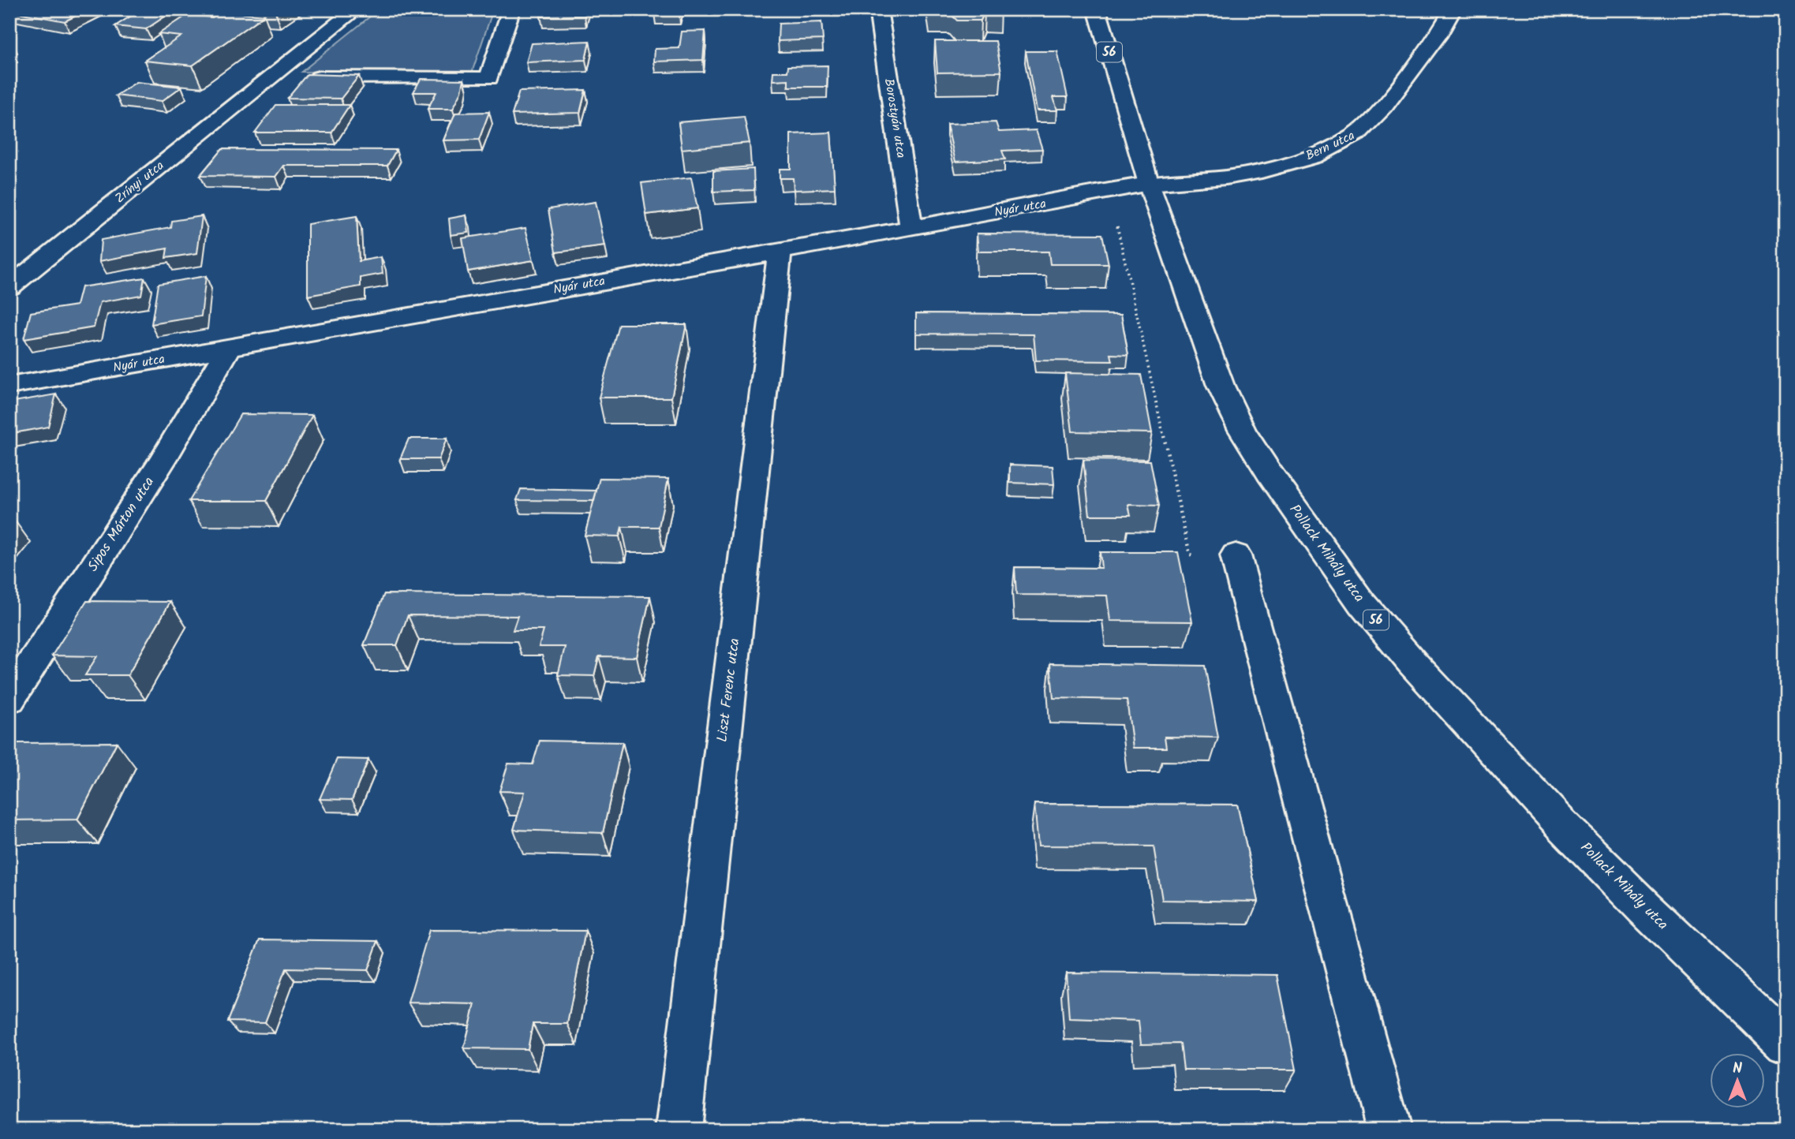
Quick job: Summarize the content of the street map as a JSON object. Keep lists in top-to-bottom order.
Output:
{
  "streets": {
    "street": [
      "56",
      "Borostyán utca",
      "Bern utca",
      "Zrínyi utca",
      "Nyár utca",
      "Sipos Márton utca",
      "Pollack Mihály utca",
      "Liszt Ferenc utca"
    ]
  },
  "crossings": [
    ["Borostyán utca", "Nyár utca"],
    ["Bern utca", "Nyár utca"],
    ["Bern utca", "Pollack Mihály utca"],
    ["Nyár utca", "Sipos Márton utca"],
    ["Nyár utca", "Pollack Mihály utca"],
    ["Nyár utca", "Liszt Ferenc utca"]
  ],
  "north": "top"
}
